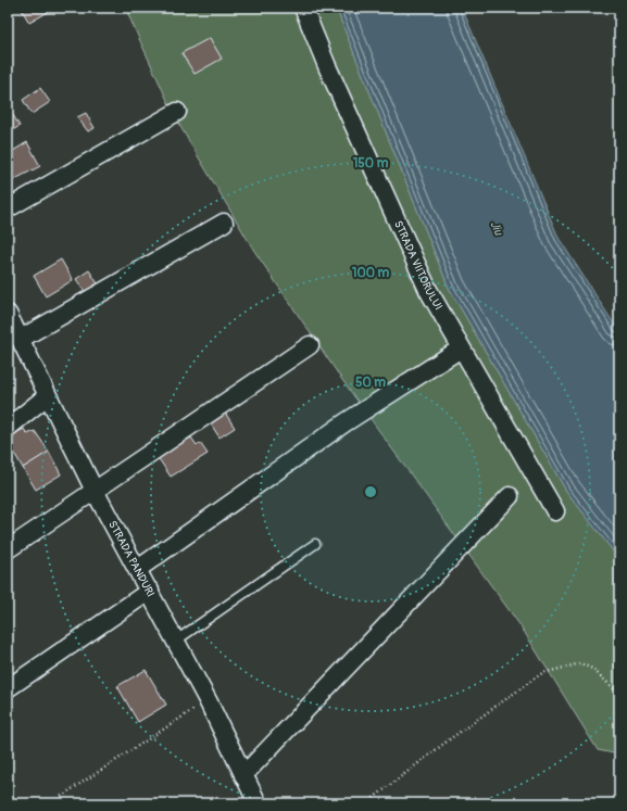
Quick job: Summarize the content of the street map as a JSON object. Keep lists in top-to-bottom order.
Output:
{
  "streets": {
    "street": ["STRADA VIITORULUI", "STRADA PANDURI"]
  },
  "water": ["Jiu"],
  "rings": ["150 m", "100 m", "50 m"]
}
